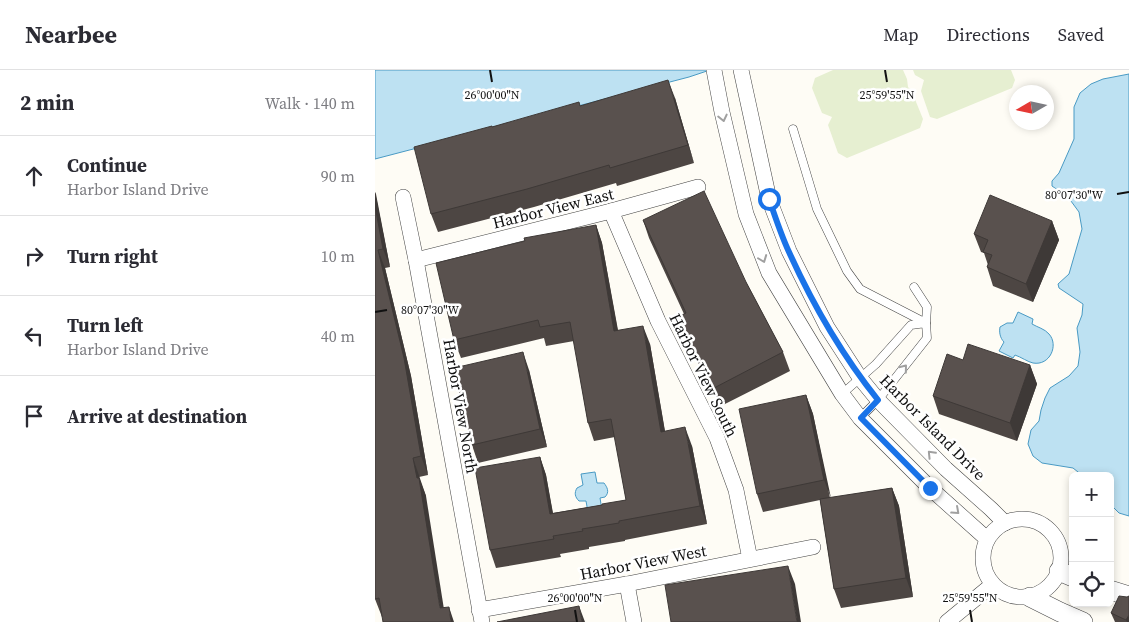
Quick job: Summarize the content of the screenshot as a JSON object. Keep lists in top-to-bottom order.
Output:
{
  "streets": {
    "street": [
      "Harbor View East",
      "Harbor View South",
      "Harbor View North",
      "Harbor Island Drive",
      "Harbor View West"
    ]
  },
  "crossings": [
    ["Harbor View East", "Harbor View South"],
    ["Harbor View East", "Harbor View North"],
    ["Harbor View South", "Harbor View West"],
    ["Harbor View North", "Harbor View West"]
  ],
  "north": "left",
  "page": {
    "header": "Nearbee",
    "nav": ["Map", "Directions", "Saved"],
    "heading": ["2 min", "Walk · 140 m"],
    "list": [
      ["Continue", "Harbor Island Drive", "90 m"],
      ["Turn right", "10 m"],
      ["Turn left", "Harbor Island Drive", "40 m"],
      "Arrive at destination"
    ],
    "map_buttons": ["+", "−"]
  },
  "coordinates": ["26°00'00\"N", "25°59'55\"N", "80°07'30\"W"]
}
